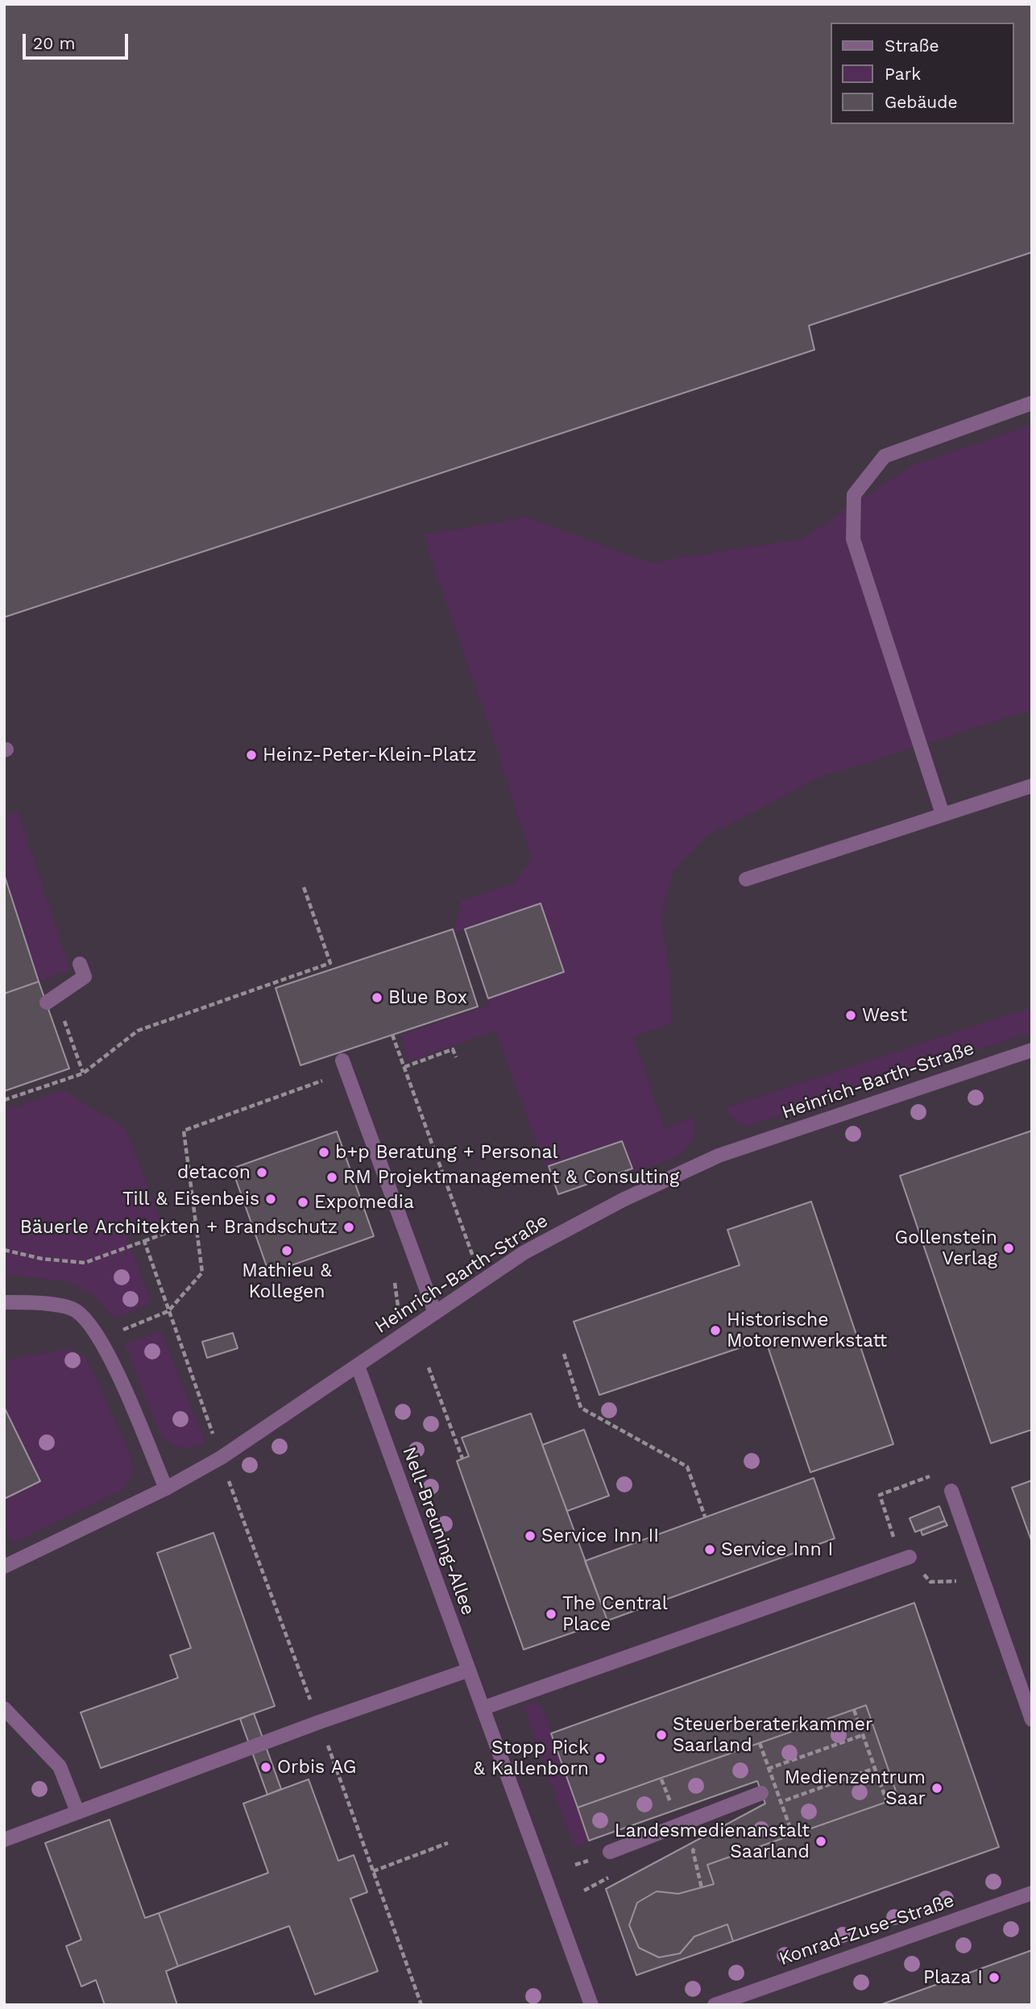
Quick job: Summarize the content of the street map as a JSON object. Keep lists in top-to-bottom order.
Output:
{
  "streets": {
    "street": ["Heinrich-Barth-Straße", "Nell-Breuning-Allee", "Konrad-Zuse-Straße"]
  },
  "crossings": [
    ["Heinrich-Barth-Straße", "Nell-Breuning-Allee"]
  ],
  "places": [
    "Heinz-Peter-Klein-Platz",
    "Blue Box",
    "West",
    "b+p Beratung + Personal",
    "detacon",
    "RM Projektmanagement & Consulting",
    "Till & Eisenbeis",
    "Expomedia",
    "Bäuerle Architekten + Brandschutz",
    "Gollenstein Verlag",
    "Mathieu & Kollegen",
    "Historische Motorenwerkstatt",
    "Service Inn II",
    "Service Inn I",
    "The Central Place",
    "Steuerberaterkammer Saarland",
    "Stopp Pick & Kallenborn",
    "Orbis AG",
    "Medienzentrum Saar",
    "Landesmedienanstalt Saarland",
    "Plaza I"
  ],
  "legend": ["Straße", "Park", "Gebäude"],
  "scale_bar": "20 m"
}
